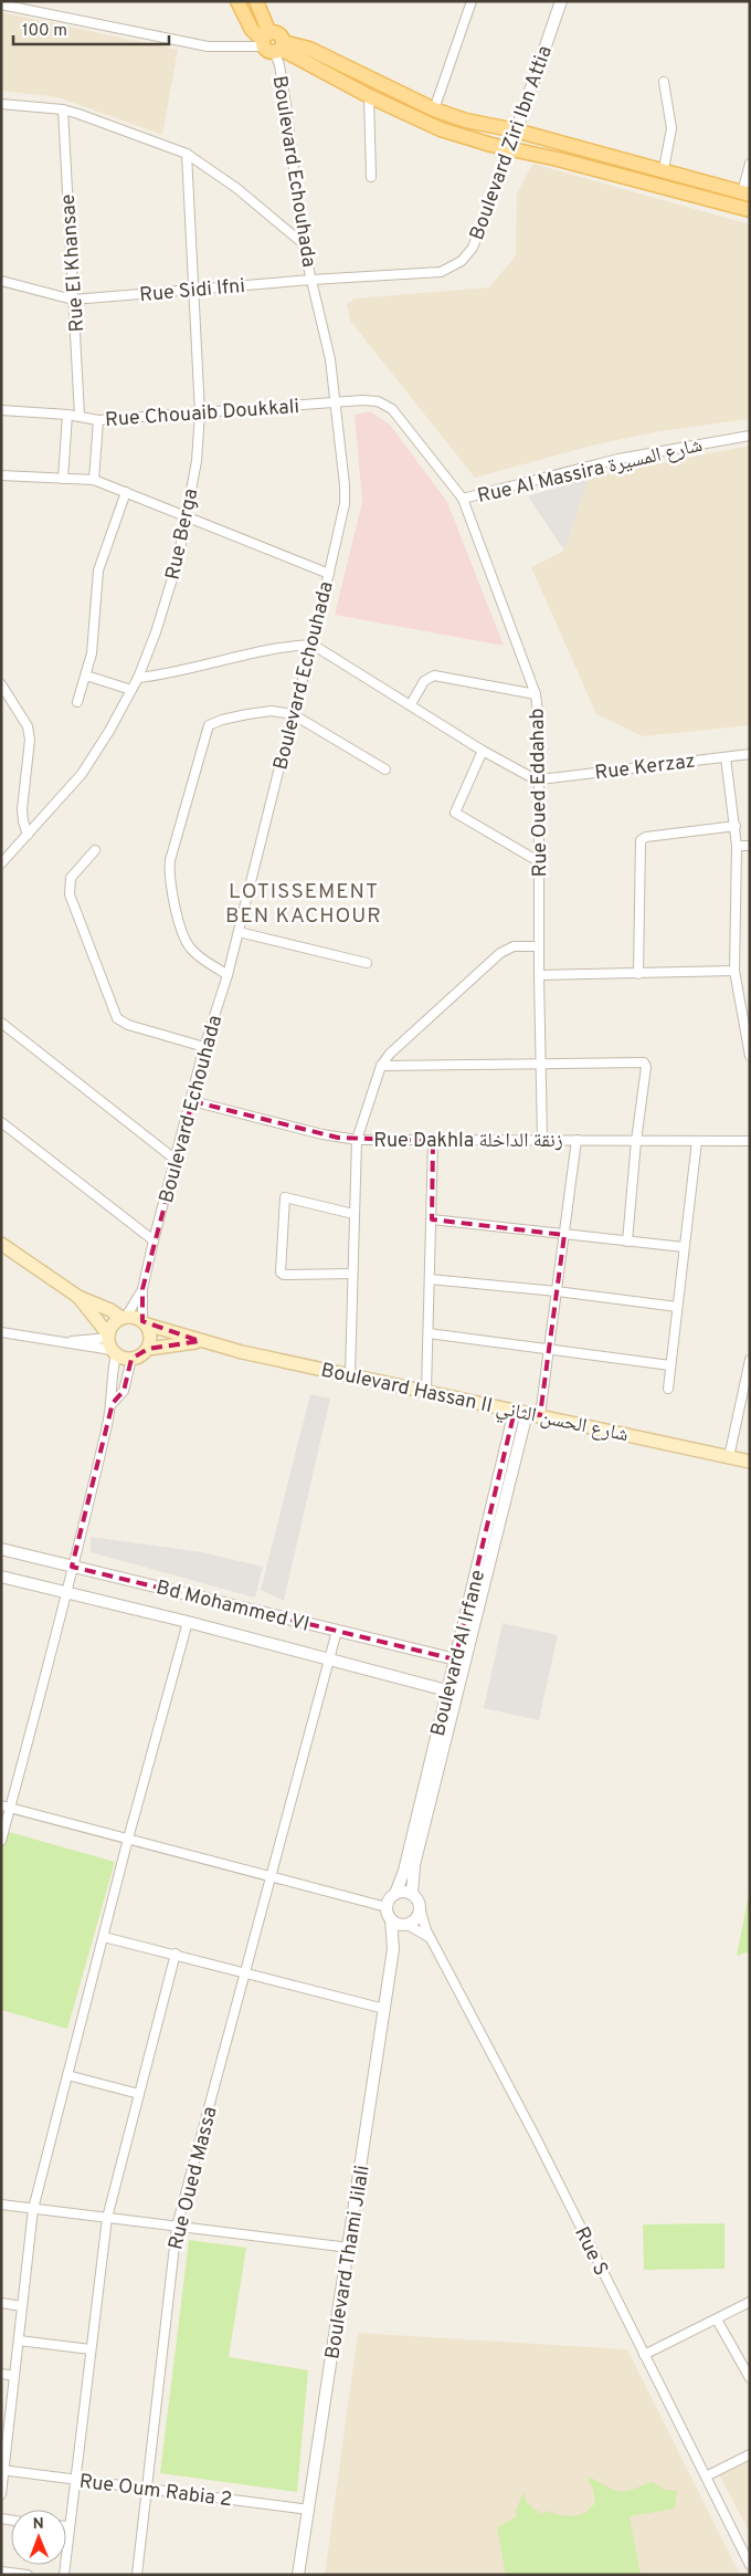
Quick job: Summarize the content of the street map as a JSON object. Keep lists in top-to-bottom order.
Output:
{
  "streets": {
    "main road": ["Boulevard Hassan II شارع الحسن الثاني"],
    "street": [
      "Boulevard Ziri Ibn Attia",
      "Boulevard Echouhada",
      "Rue El Khansae",
      "Rue Sidi Ifni",
      "Rue Chouaib Doukkali",
      "Rue Al Massira شارع المسيرة",
      "Rue Berga",
      "Rue Kerzaz",
      "Rue Oued Eddahab",
      "Rue Dakhla زنقة الداخلة",
      "Bd Mohammed VI",
      "Boulevard Al Irfane",
      "Rue Oued Massa",
      "Rue S",
      "Boulevard Thami Jilali",
      "Rue Oum Rabia 2"
    ]
  },
  "crossings": [
    ["Boulevard Ziri Ibn Attia", "Boulevard Echouhada"],
    ["Boulevard Ziri Ibn Attia", "Rue Sidi Ifni"],
    ["Boulevard Echouhada", "Rue Sidi Ifni"],
    ["Boulevard Echouhada", "Rue Chouaib Doukkali"],
    ["Boulevard Echouhada", "Rue Oued Eddahab"],
    ["Boulevard Echouhada", "Rue Dakhla زنقة الداخلة"],
    ["Boulevard Echouhada", "Boulevard Hassan II شارع الحسن الثاني"],
    ["Rue El Khansae", "Rue Sidi Ifni"],
    ["Rue El Khansae", "Rue Chouaib Doukkali"],
    ["Rue Sidi Ifni", "Rue Berga"],
    ["Rue Chouaib Doukkali", "Rue Berga"],
    ["Rue Chouaib Doukkali", "Rue Oued Eddahab"],
    ["Rue Al Massira شارع المسيرة", "Rue Oued Eddahab"],
    ["Rue Kerzaz", "Rue Oued Eddahab"],
    ["Rue Oued Eddahab", "Rue Dakhla زنقة الداخلة"],
    ["Boulevard Hassan II شارع الحسن الثاني", "Boulevard Al Irfane"],
    ["Bd Mohammed VI", "Boulevard Al Irfane"],
    ["Bd Mohammed VI", "Rue Oued Massa"],
    ["Boulevard Al Irfane", "Rue S"],
    ["Rue Oued Massa", "Rue Oum Rabia 2"],
    ["Boulevard Thami Jilali", "Rue Oum Rabia 2"]
  ],
  "districts": ["LOTISSEMENT BEN KACHOUR"],
  "scale_bar": "100 m",
  "north": "top"
}
